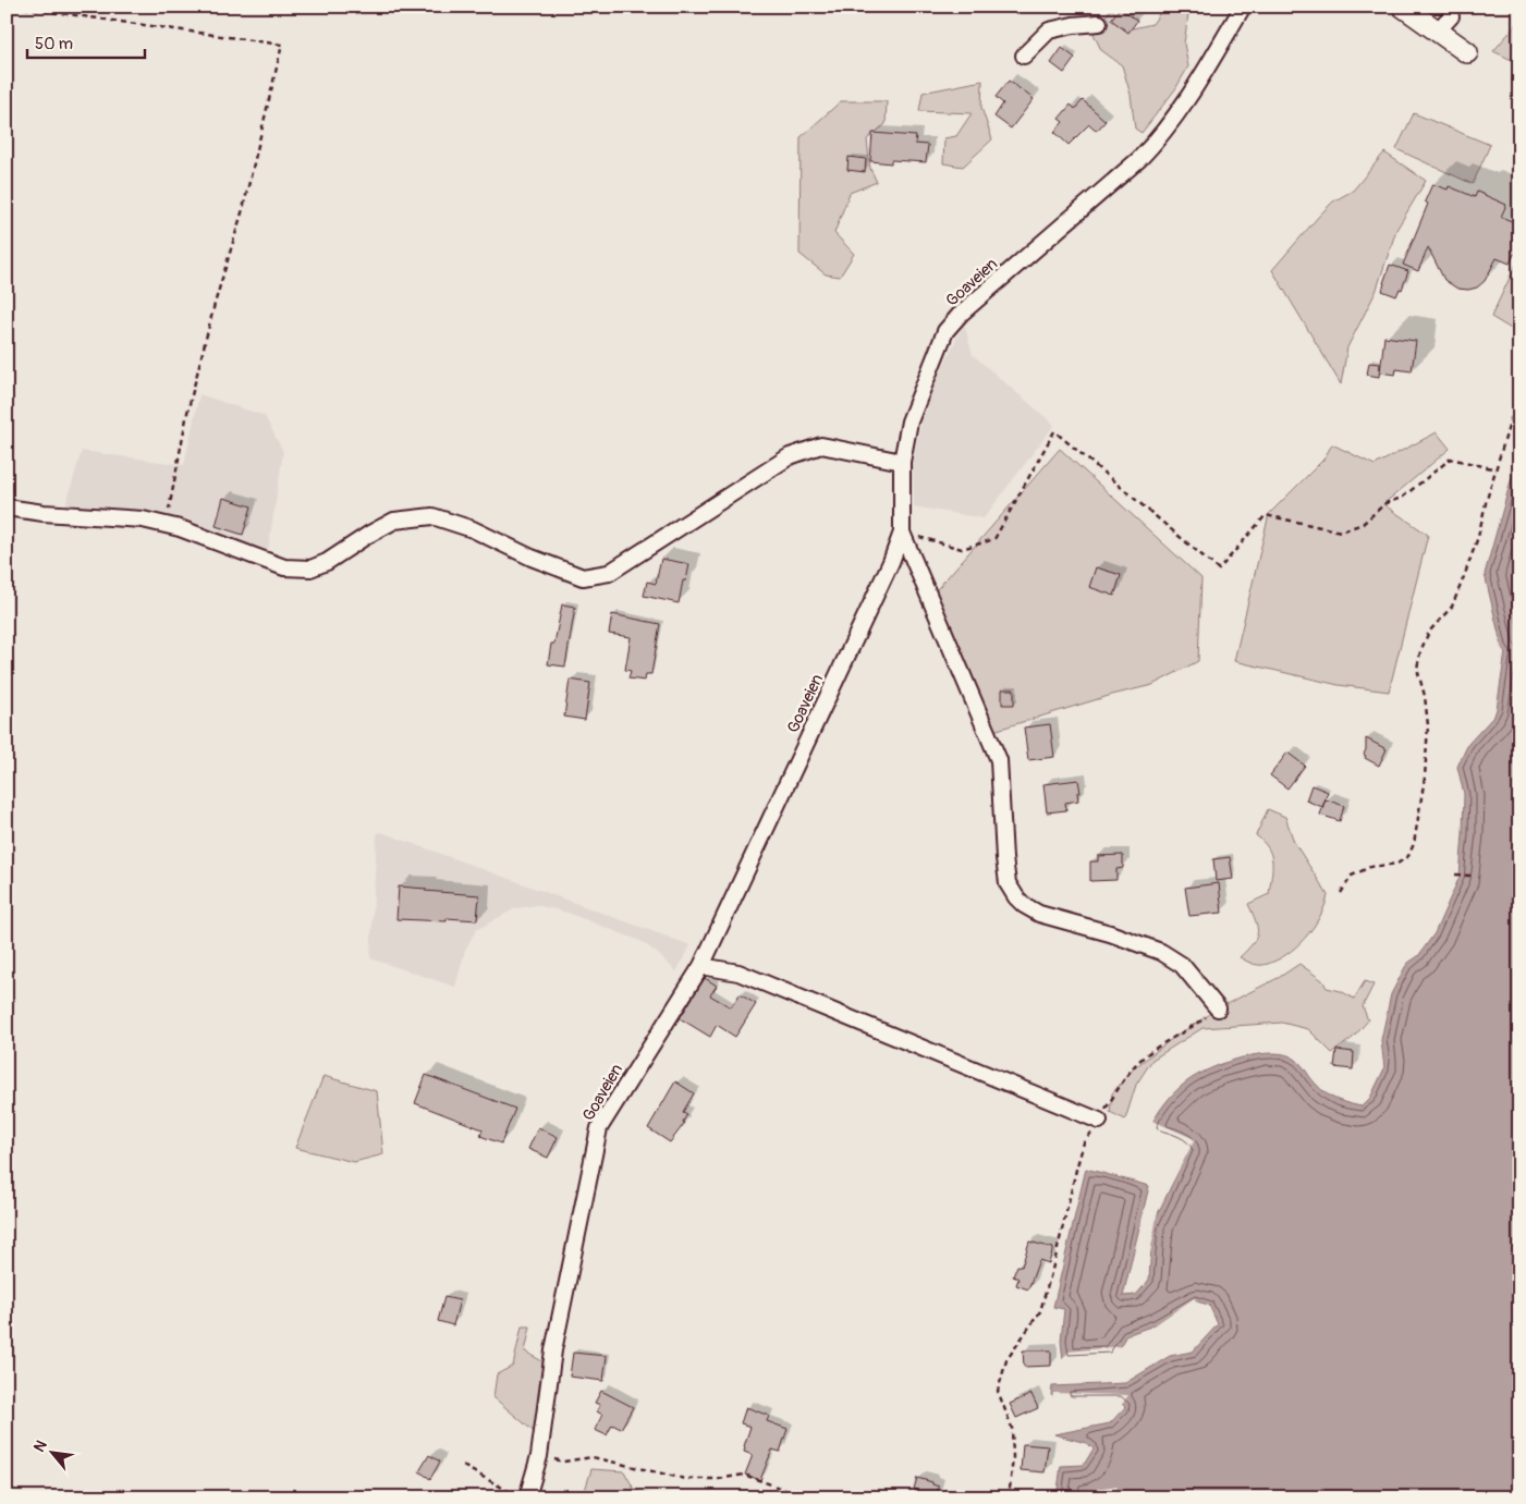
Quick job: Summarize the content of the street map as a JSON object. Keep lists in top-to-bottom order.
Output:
{
  "streets": {
    "street": ["Goaveien"]
  },
  "scale_bar": "50 m",
  "north": "top left"
}
